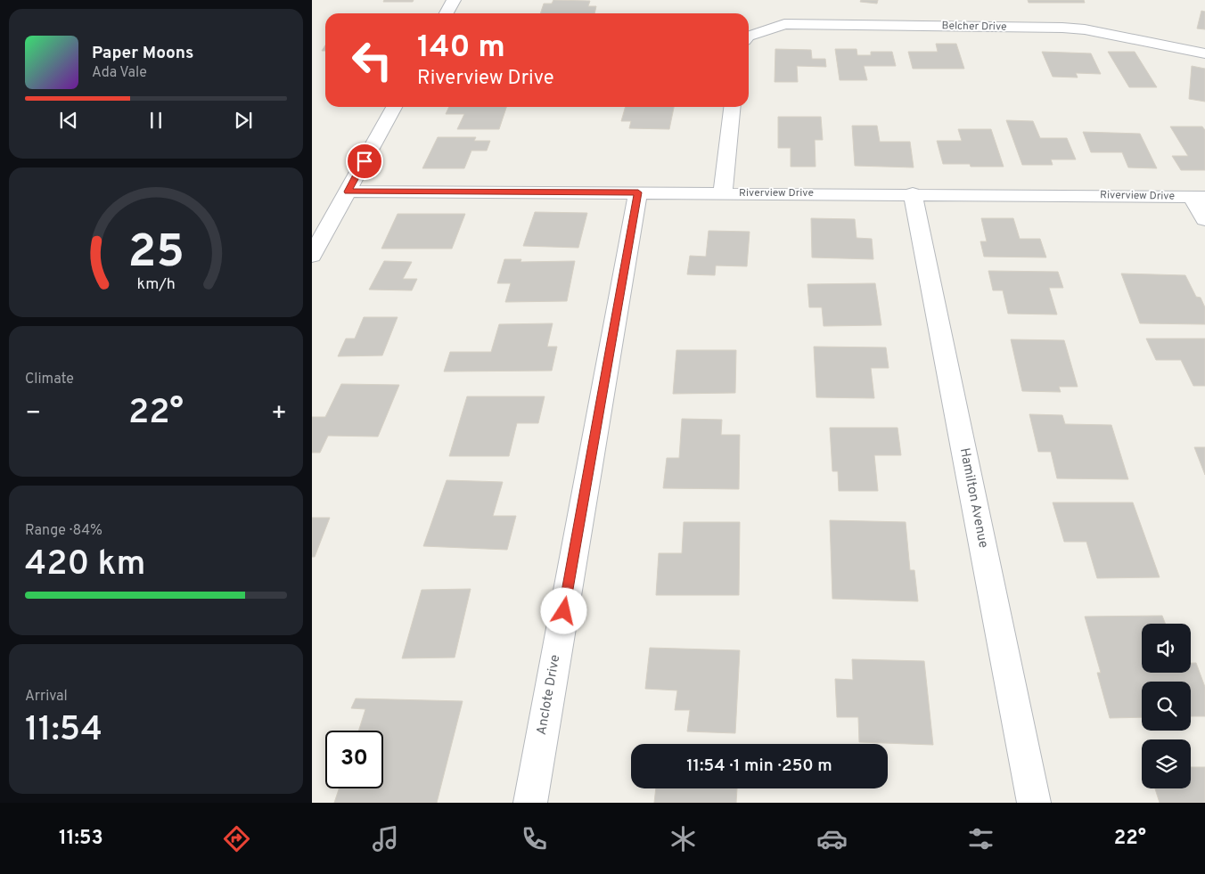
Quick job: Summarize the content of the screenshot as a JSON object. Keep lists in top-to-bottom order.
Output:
{
  "streets": {
    "street": [
      "Belcher Drive",
      "Riverview Drive",
      "Hamilton Avenue",
      "Anclote Drive"
    ]
  },
  "crossings": [
    ["Riverview Drive", "Hamilton Avenue"],
    ["Riverview Drive", "Anclote Drive"]
  ],
  "page": {
    "turn": ["140 m", "Riverview Drive"],
    "song": ["Paper Moons", "Ada Vale"],
    "tile": [
      "Climate",
      ["Range · 84%", "420 km"],
      ["Arrival", "11:54"]
    ],
    "heat": ["−", "22°", "+"],
    "limit": "30",
    "trip": "11:54 · 1 min · 250 m",
    "tabs": ["11:53", "22°"],
    "gauge": ["25", "km/h"]
  }
}
